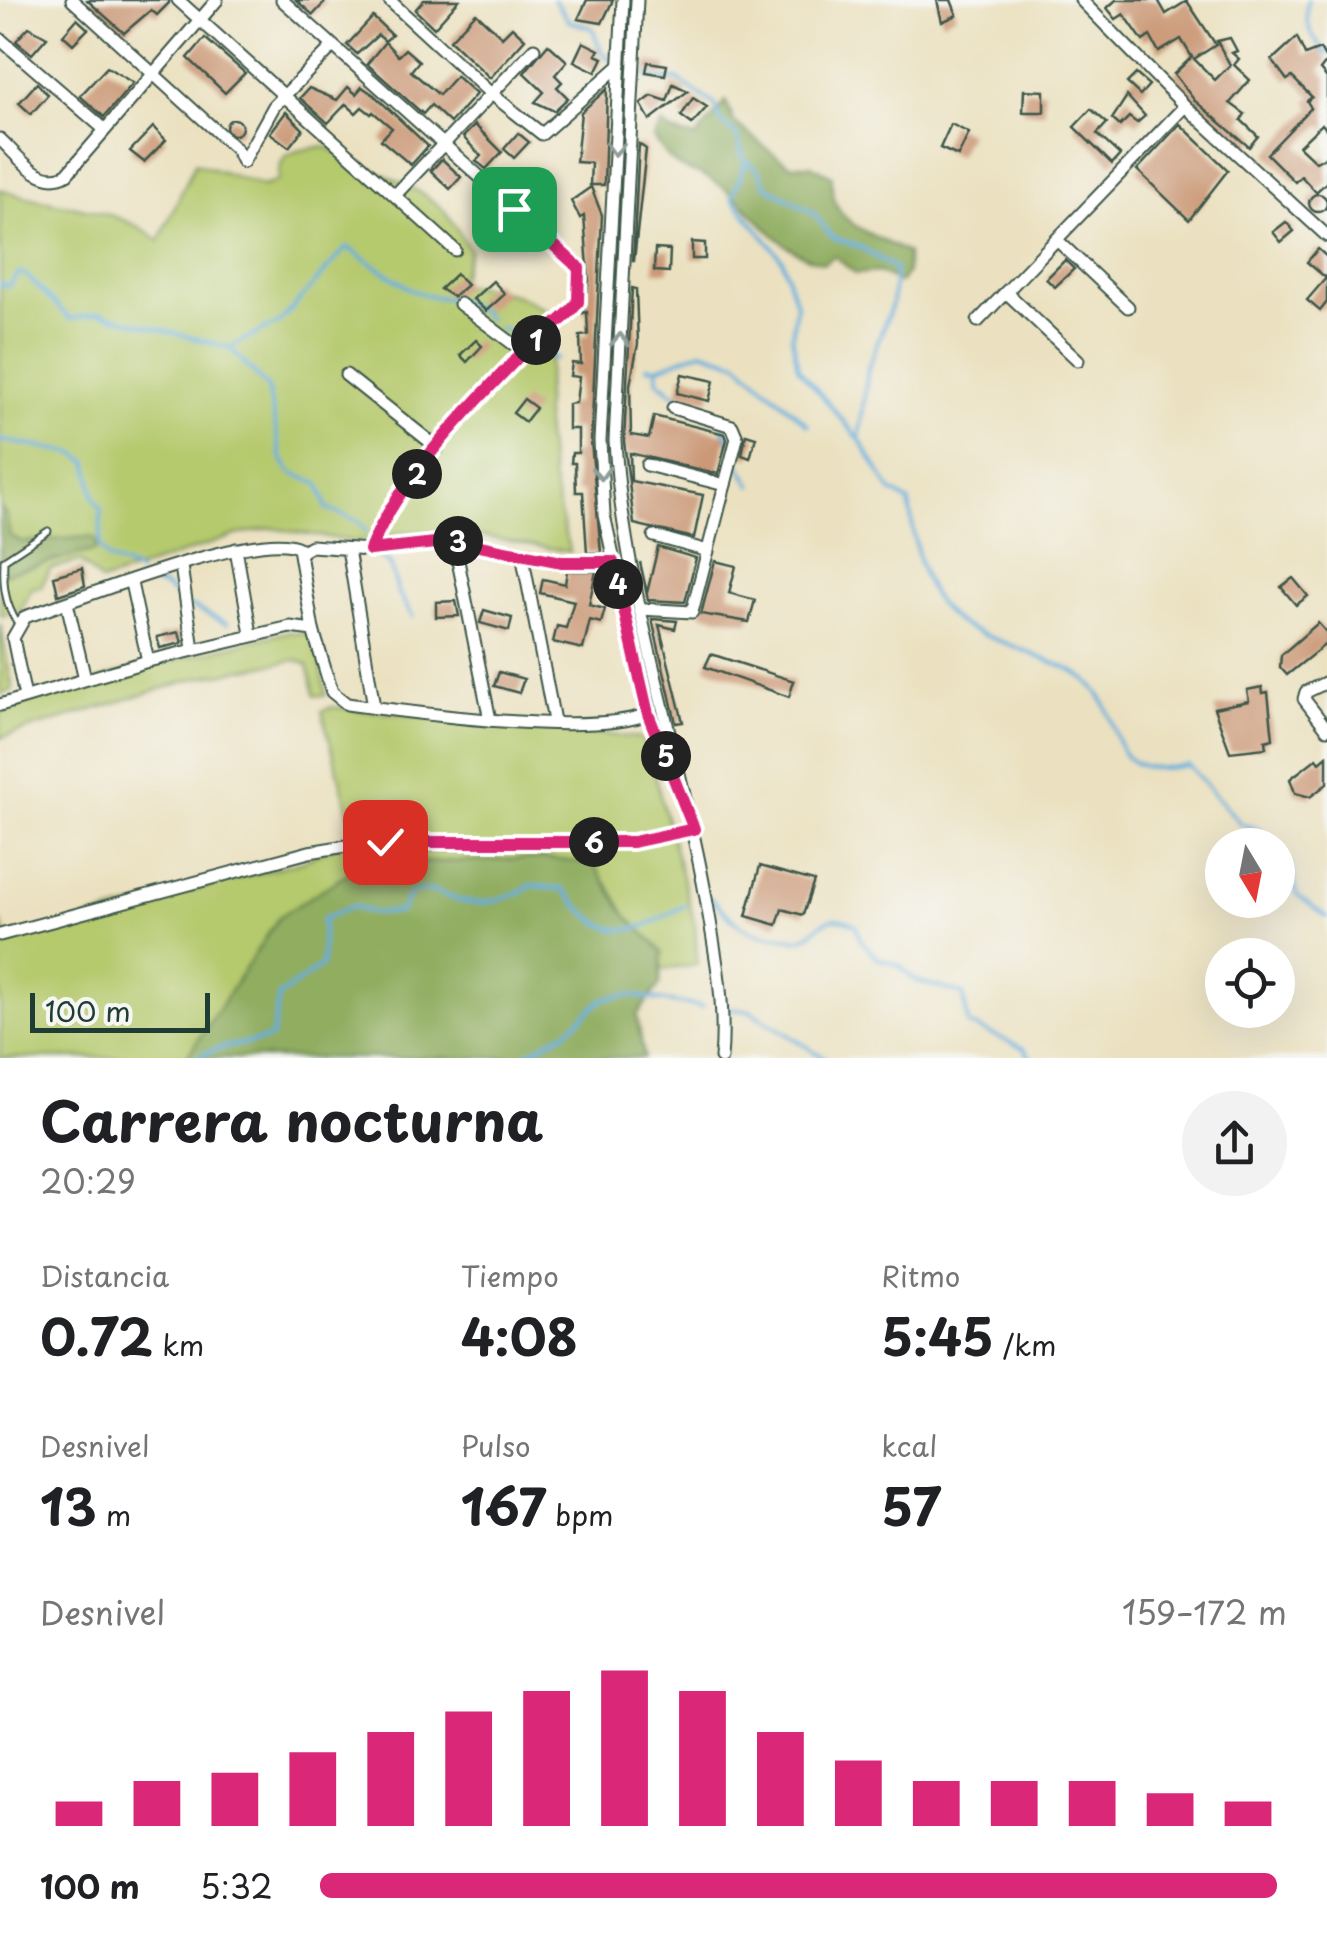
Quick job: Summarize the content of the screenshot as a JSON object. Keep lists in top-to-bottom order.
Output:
{
  "scale_bar": "100 m",
  "north": "bottom",
  "page": {
    "pins": [
      "1",
      "2",
      "3",
      "4",
      "5",
      "6"
    ],
    "scale": "100 m",
    "heading": ["Carrera nocturna", "20:29"],
    "stats": [
      ["Distancia", "0.72 km"],
      ["Tiempo", "4:08"],
      ["Ritmo", "5:45 /km"],
      ["Desnivel", "13 m"],
      ["Pulso", "167 bpm"],
      ["kcal", "57"]
    ],
    "chart": ["Desnivel", "159–172 m"],
    "list": [
      {
        "name": "100 m",
        "note": "5:32"
      }
    ]
  }
}
